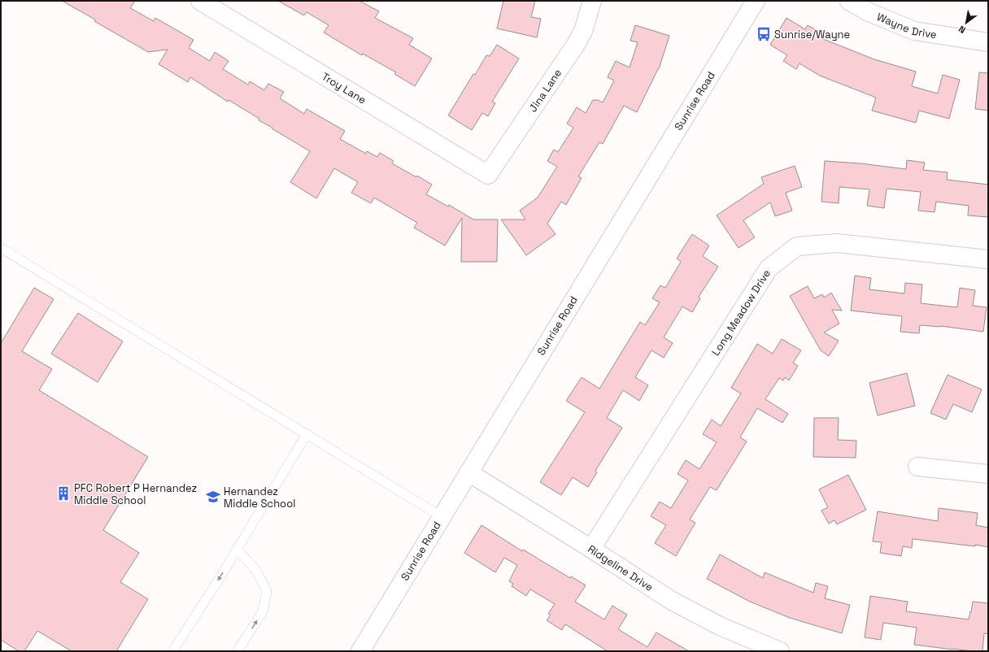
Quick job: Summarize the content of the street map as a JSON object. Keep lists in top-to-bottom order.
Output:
{
  "streets": {
    "street": [
      "Wayne Drive",
      "Troy Lane",
      "Jina Lane",
      "Sunrise Road",
      "Long Meadow Drive",
      "Ridgeline Drive"
    ]
  },
  "crossings": [
    ["Troy Lane", "Jina Lane"],
    ["Sunrise Road", "Ridgeline Drive"],
    ["Long Meadow Drive", "Ridgeline Drive"]
  ],
  "places": {
    "bus stop": ["Sunrise/Wayne"],
    "building": ["PFC Robert P Hernandez Middle School"],
    "school or university": ["Hernandez Middle School"]
  },
  "north": "bottom left"
}
